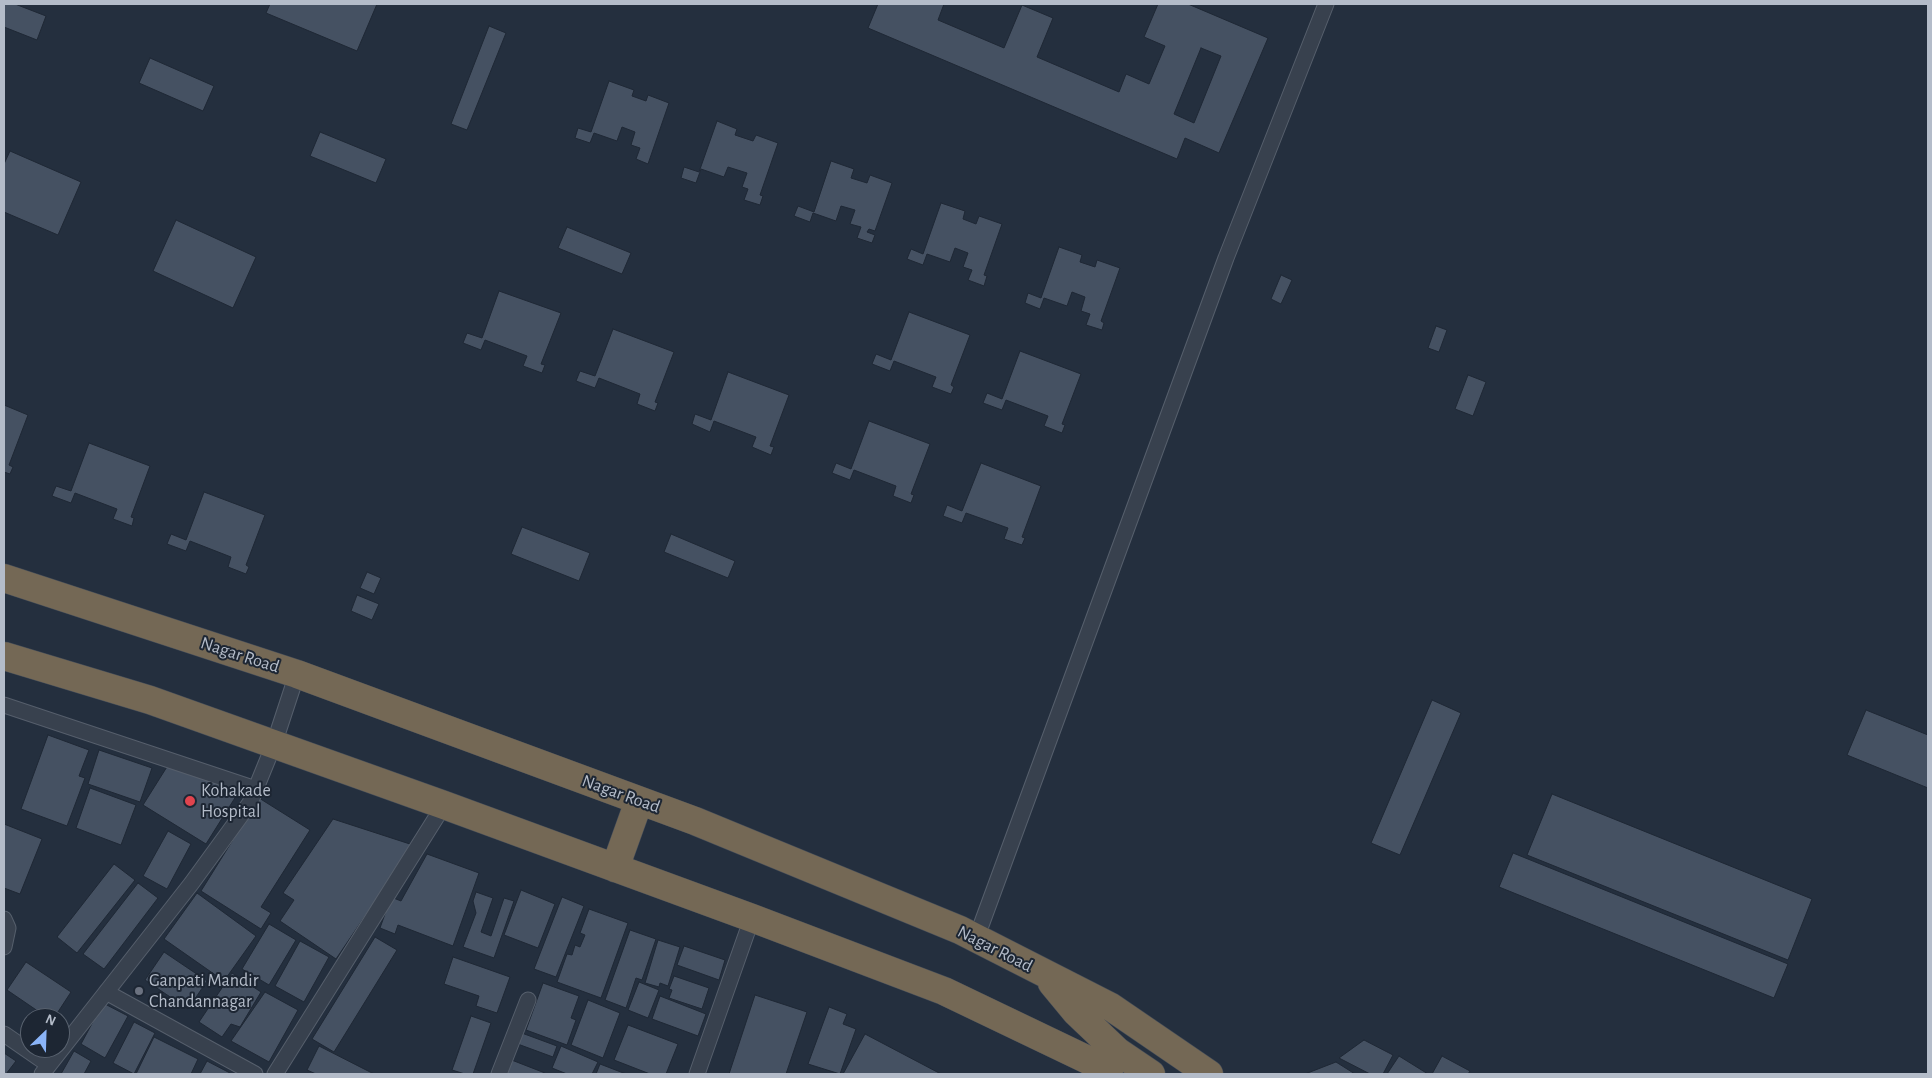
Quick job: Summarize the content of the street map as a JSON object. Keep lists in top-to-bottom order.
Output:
{
  "streets": {
    "highway": ["Nagar Road"]
  },
  "places": ["Kohakade Hospital", "Ganpati Mandir Chandannagar"],
  "north": "top right"
}
